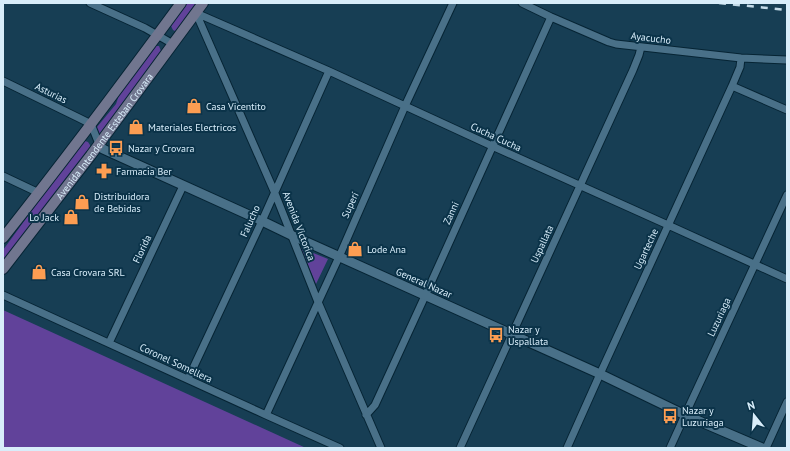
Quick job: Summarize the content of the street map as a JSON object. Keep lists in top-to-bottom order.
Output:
{
  "streets": {
    "main road": ["Avenida Intendente Esteban Crovara"],
    "street": [
      "Ayacucho",
      "Asturias",
      "Cucha Cucha",
      "Superí",
      "Zanni",
      "Falucho",
      "Avenida Victorica",
      "Uspallata",
      "Florida",
      "Ugarteche",
      "General Nazar",
      "Luzuriaga",
      "Coronel Somellera"
    ]
  },
  "crossings": [
    ["Ayacucho", "Zanni"],
    ["Ayacucho", "Uspallata"],
    ["Ayacucho", "Ugarteche"],
    ["Asturias", "Avenida Intendente Esteban Crovara"],
    ["Avenida Intendente Esteban Crovara", "Cucha Cucha"],
    ["Avenida Intendente Esteban Crovara", "Avenida Victorica"],
    ["Avenida Intendente Esteban Crovara", "General Nazar"],
    ["Cucha Cucha", "Superí"],
    ["Cucha Cucha", "Zanni"],
    ["Cucha Cucha", "Falucho"],
    ["Cucha Cucha", "Avenida Victorica"],
    ["Cucha Cucha", "Uspallata"],
    ["Cucha Cucha", "Ugarteche"],
    ["Cucha Cucha", "Luzuriaga"],
    ["Superí", "Avenida Victorica"],
    ["Superí", "General Nazar"],
    ["Superí", "Coronel Somellera"],
    ["Zanni", "Avenida Victorica"],
    ["Zanni", "General Nazar"],
    ["Falucho", "Avenida Victorica"],
    ["Falucho", "General Nazar"],
    ["Falucho", "Coronel Somellera"],
    ["Avenida Victorica", "General Nazar"],
    ["Uspallata", "General Nazar"],
    ["Florida", "General Nazar"],
    ["Florida", "Coronel Somellera"],
    ["Ugarteche", "General Nazar"],
    ["General Nazar", "Luzuriaga"]
  ],
  "places": {
    "shop": [
      "Casa Vicentito",
      "Materiales Electricos",
      "Distribuidora de Bebidas",
      "Lo Jack",
      "Lode Ana",
      "Casa Crovara SRL"
    ],
    "bus stop": ["Nazar y Crovara", "Nazar y Uspallata", "Nazar y Luzuriaga"],
    "pharmacy": ["Farmacia Ber"]
  },
  "north": "top"
}
